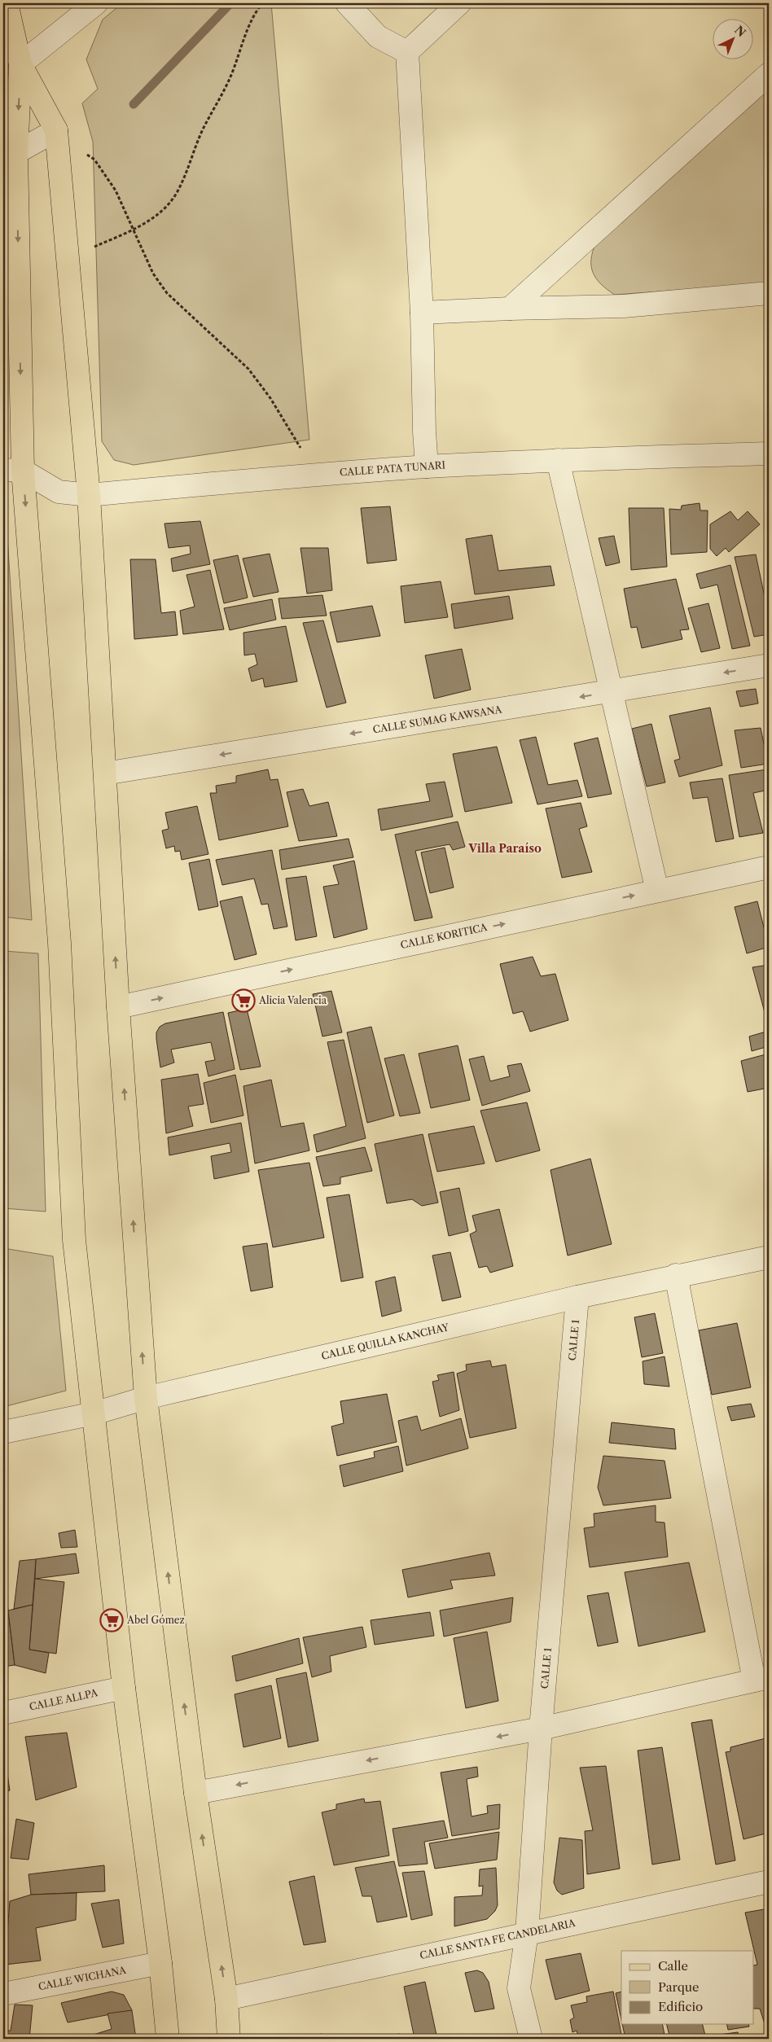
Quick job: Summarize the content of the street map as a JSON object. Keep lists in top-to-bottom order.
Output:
{
  "streets": {
    "street": [
      "CALLE PATA TUNARI",
      "CALLE SUMAG KAWSANA",
      "CALLE KORITICA",
      "CALLE 1",
      "CALLE QUILLA KANCHAY",
      "CALLE ALLPA",
      "CALLE SANTA FE CANDELARIA",
      "CALLE WICHANA"
    ]
  },
  "crossings": [
    ["CALLE 1", "CALLE QUILLA KANCHAY"],
    ["CALLE 1", "CALLE SANTA FE CANDELARIA"]
  ],
  "one_way": ["CALLE SUMAG KAWSANA", "CALLE KORITICA"],
  "districts": ["Villa Paraíso"],
  "places": {
    "supermarket": ["Alicia Valencia", "Abel Gómez"]
  },
  "legend": ["Calle", "Parque", "Edificio"],
  "north": "top right"
}
